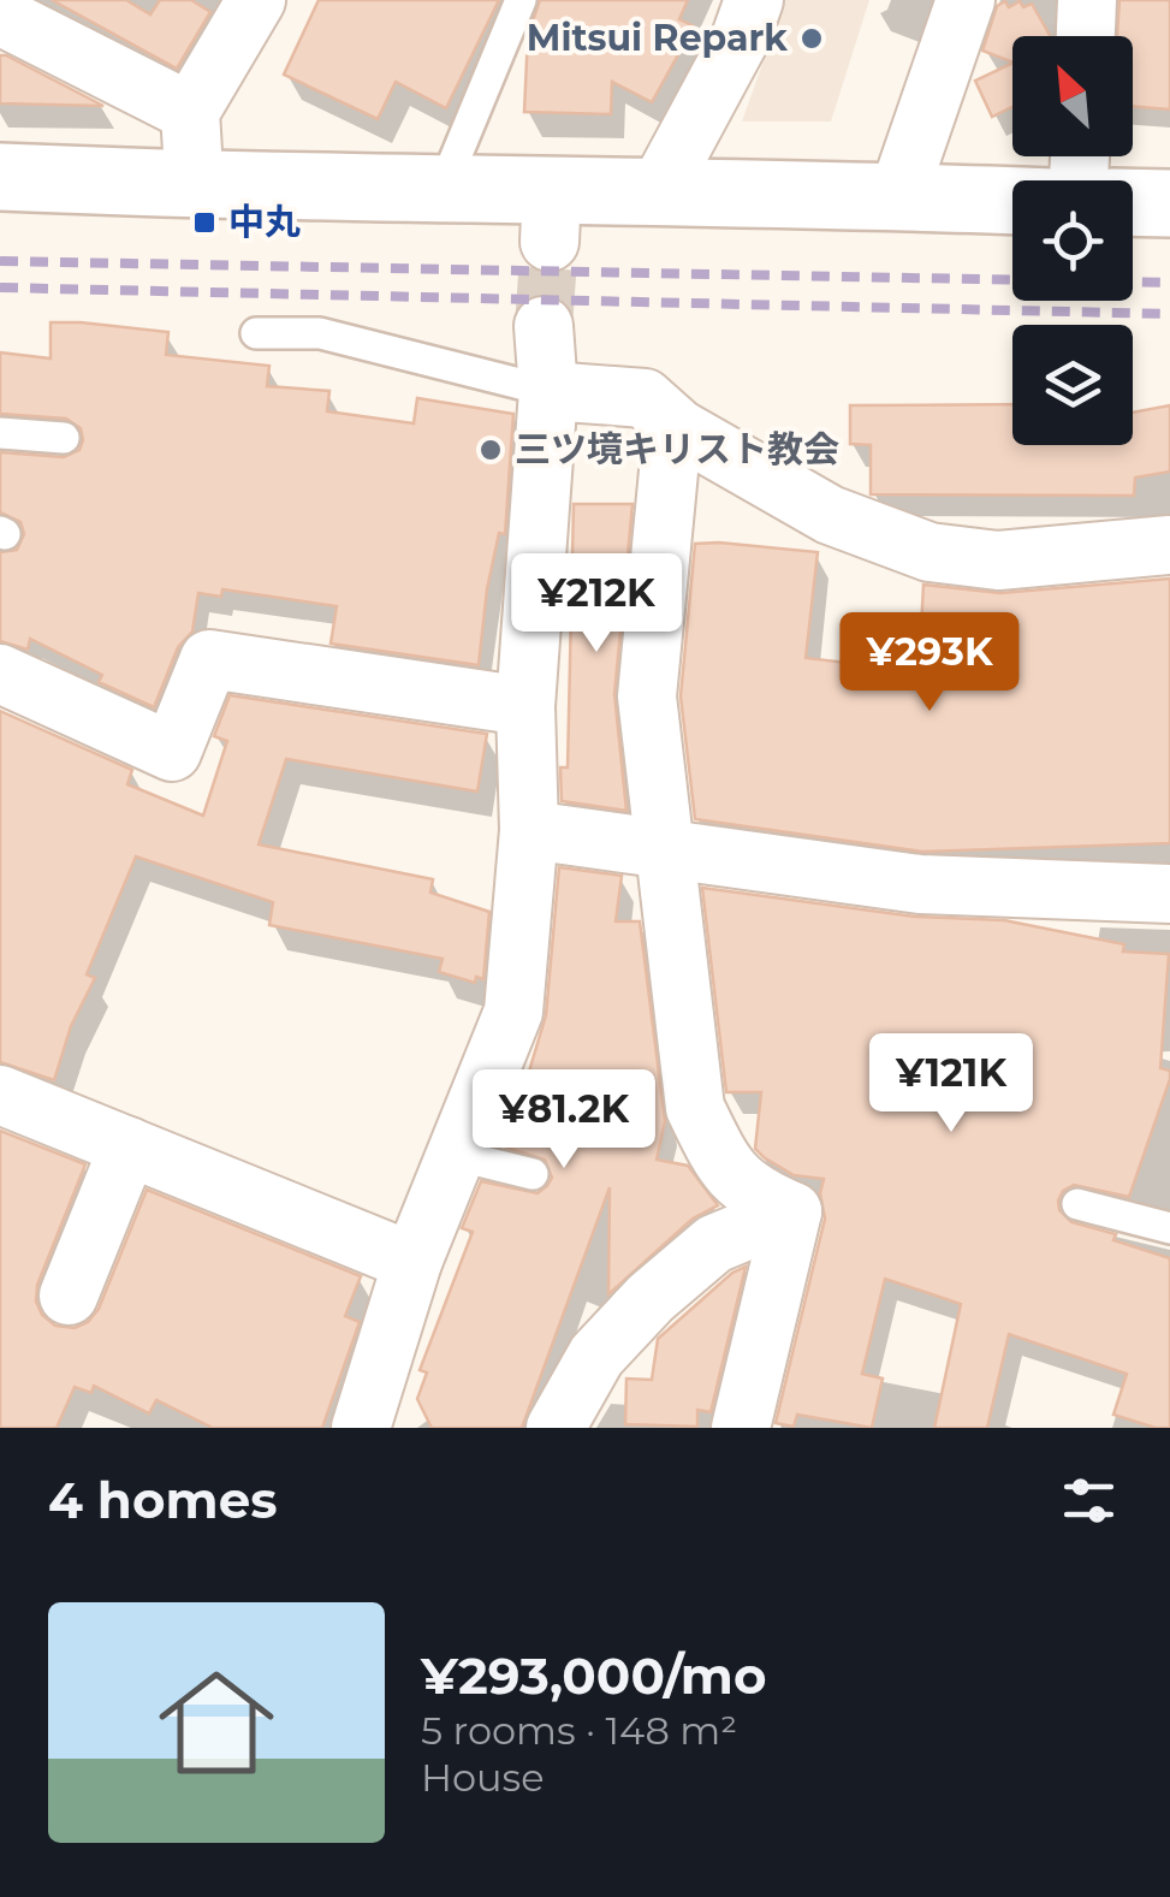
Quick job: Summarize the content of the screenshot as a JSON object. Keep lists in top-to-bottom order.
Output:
{
  "places": {
    "other": ["Mitsui Repark", "三ツ境キリスト教会"],
    "transit": ["中丸"]
  },
  "north": "top left",
  "page": {
    "price": [
      "¥212K",
      "¥293K",
      "¥121K",
      "¥81.2K"
    ],
    "heading": "4 homes",
    "list": [
      {
        "name": "¥293,000/mo",
        "note": "5 rooms · 148 m² · House"
      }
    ]
  }
}
